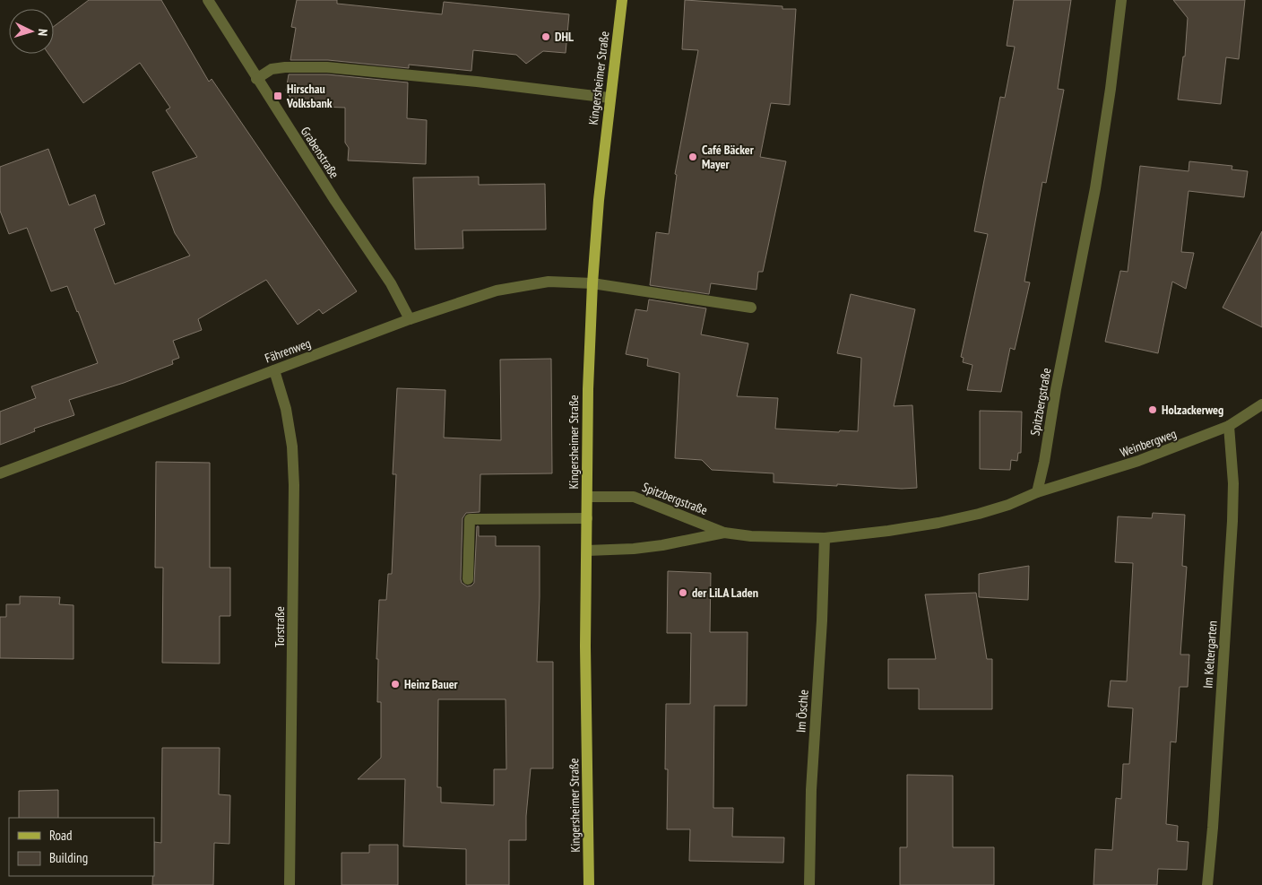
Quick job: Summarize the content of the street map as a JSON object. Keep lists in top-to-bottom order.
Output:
{
  "streets": {
    "main road": ["Kingersheimer Straße"],
    "street": [
      "Grabenstraße",
      "Fährenweg",
      "Spitzbergstraße",
      "Weinbergweg",
      "Torstraße",
      "Im Keltergarten",
      "Im Öschle"
    ]
  },
  "crossings": [
    ["Kingersheimer Straße", "Fährenweg"],
    ["Kingersheimer Straße", "Spitzbergstraße"],
    ["Grabenstraße", "Fährenweg"],
    ["Fährenweg", "Torstraße"],
    ["Spitzbergstraße", "Weinbergweg"],
    ["Spitzbergstraße", "Im Öschle"],
    ["Weinbergweg", "Im Keltergarten"]
  ],
  "places": {
    "other": [
      "DHL",
      "Café Bäcker Mayer",
      "Holzackerweg",
      "der LiLA Laden",
      "Heinz Bauer"
    ],
    "transit": ["Hirschau Volksbank"]
  },
  "legend": ["Road", "Building"],
  "north": "right"
}
